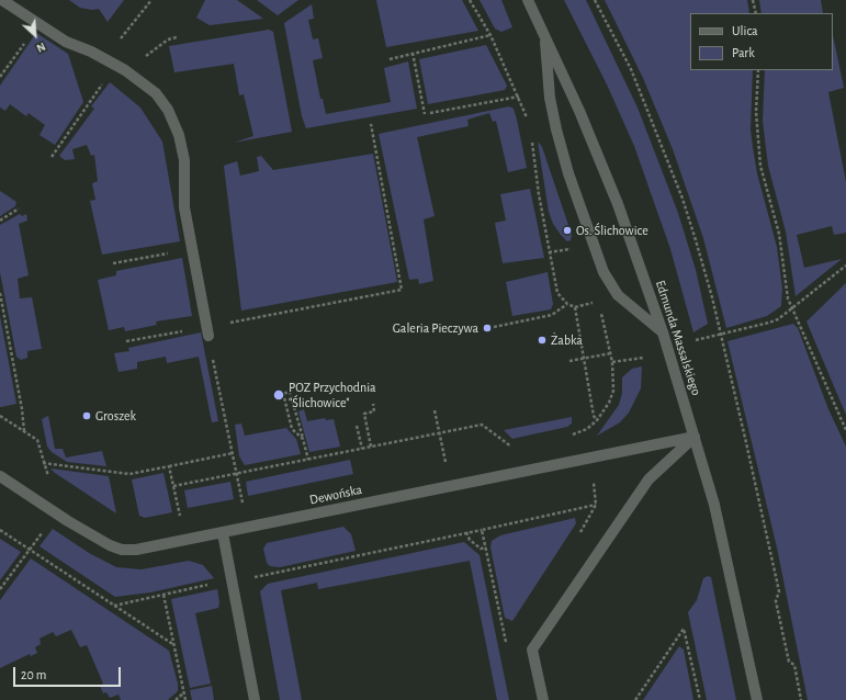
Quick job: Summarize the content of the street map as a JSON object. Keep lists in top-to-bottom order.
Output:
{
  "streets": {
    "street": ["Edmunda Massalskiego", "Dewońska"]
  },
  "crossings": [
    ["Edmunda Massalskiego", "Dewońska"]
  ],
  "places": [
    "Os. Ślichowice",
    "Galeria Pieczywa",
    "Żabka",
    "POZ Przychodnia \"Ślichowice\"",
    "Groszek"
  ],
  "legend": ["Ulica", "Park"],
  "scale_bar": "20 m",
  "north": "bottom right"
}
